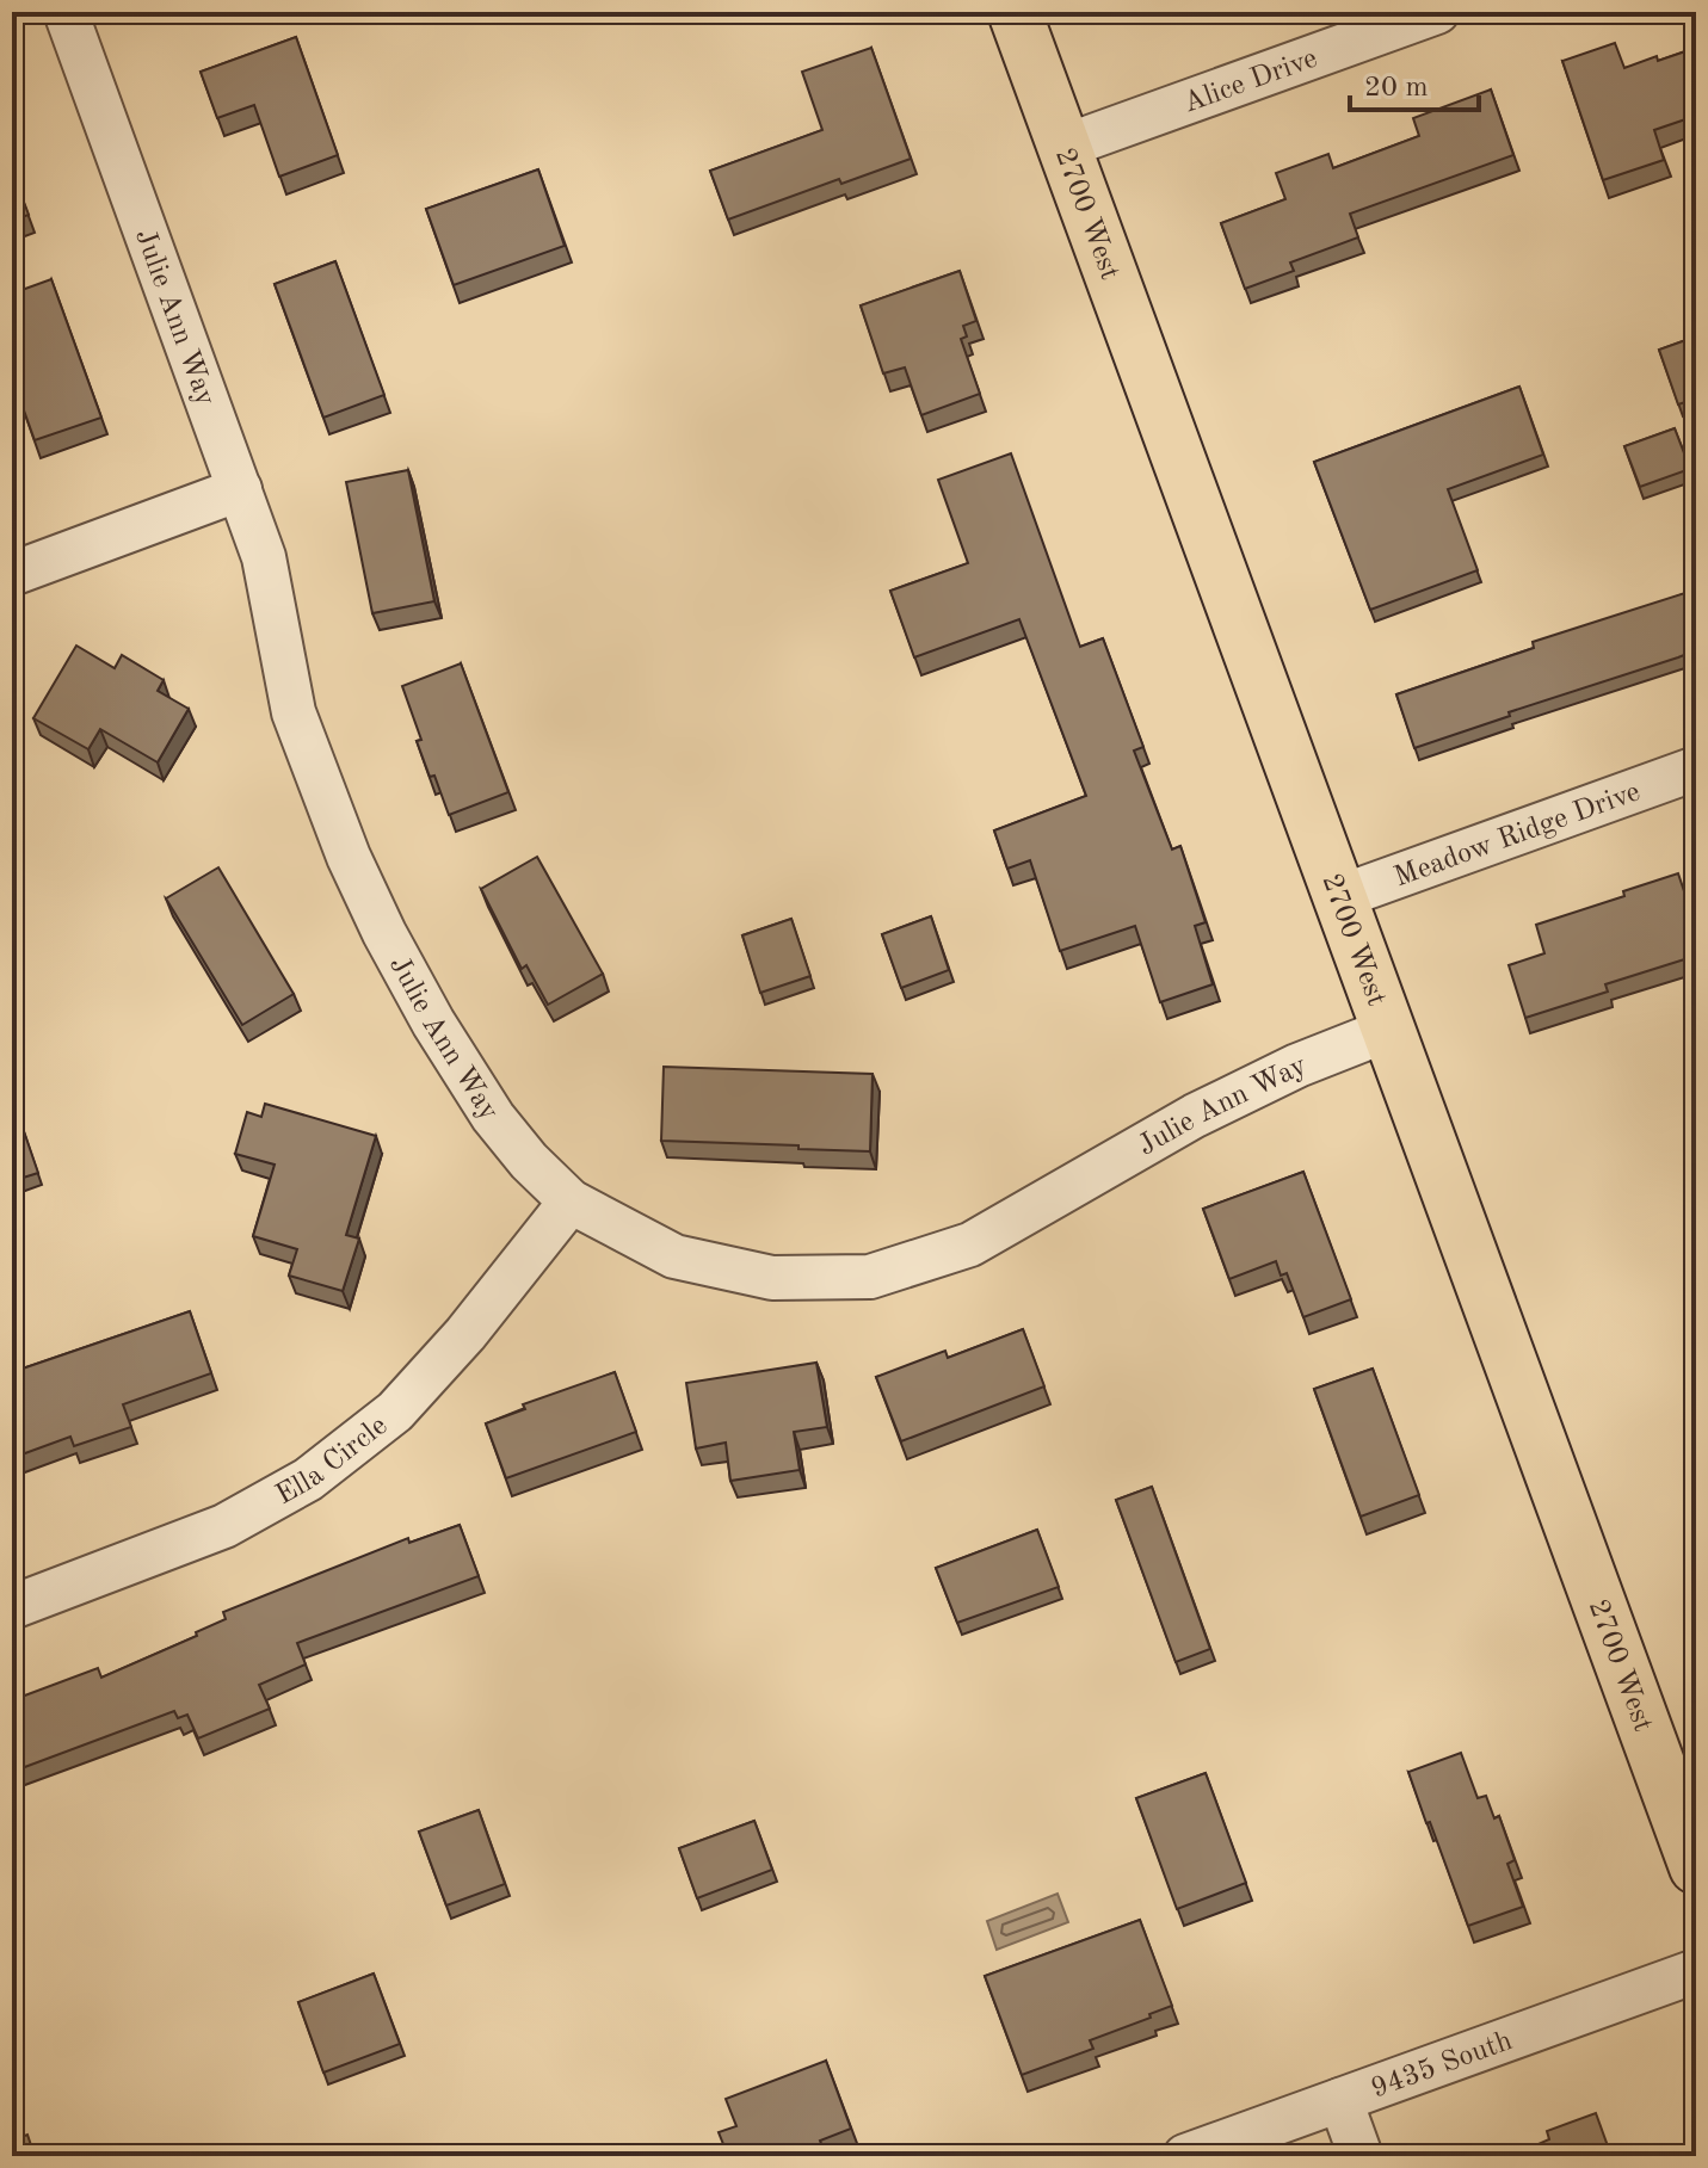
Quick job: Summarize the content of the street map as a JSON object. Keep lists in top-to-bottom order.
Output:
{
  "streets": {
    "main road": ["2700 West"],
    "street": [
      "Alice Drive",
      "Julie Ann Way",
      "Meadow Ridge Drive",
      "Ella Circle",
      "9435 South"
    ]
  },
  "crossings": [
    ["Alice Drive", "2700 West"],
    ["2700 West", "Julie Ann Way"],
    ["2700 West", "Meadow Ridge Drive"],
    ["Julie Ann Way", "Ella Circle"]
  ],
  "scale_bar": "20 m"
}
